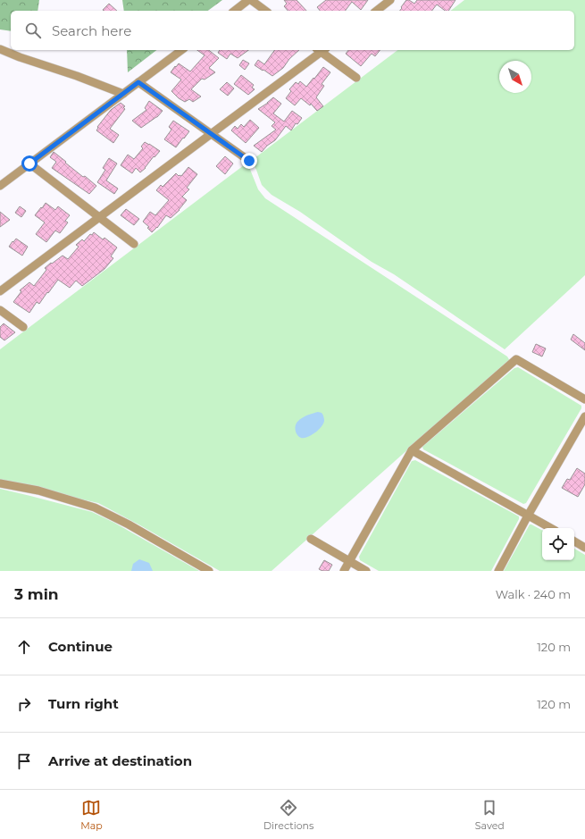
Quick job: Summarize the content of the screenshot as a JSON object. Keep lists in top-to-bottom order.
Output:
{
  "north": "bottom right",
  "page": {
    "search": "Search here",
    "heading": ["3 min", "Walk · 240 m"],
    "list": [
      ["Continue", "120 m"],
      ["Turn right", "120 m"],
      "Arrive at destination"
    ],
    "nav": ["Map", "Directions", "Saved"]
  }
}
